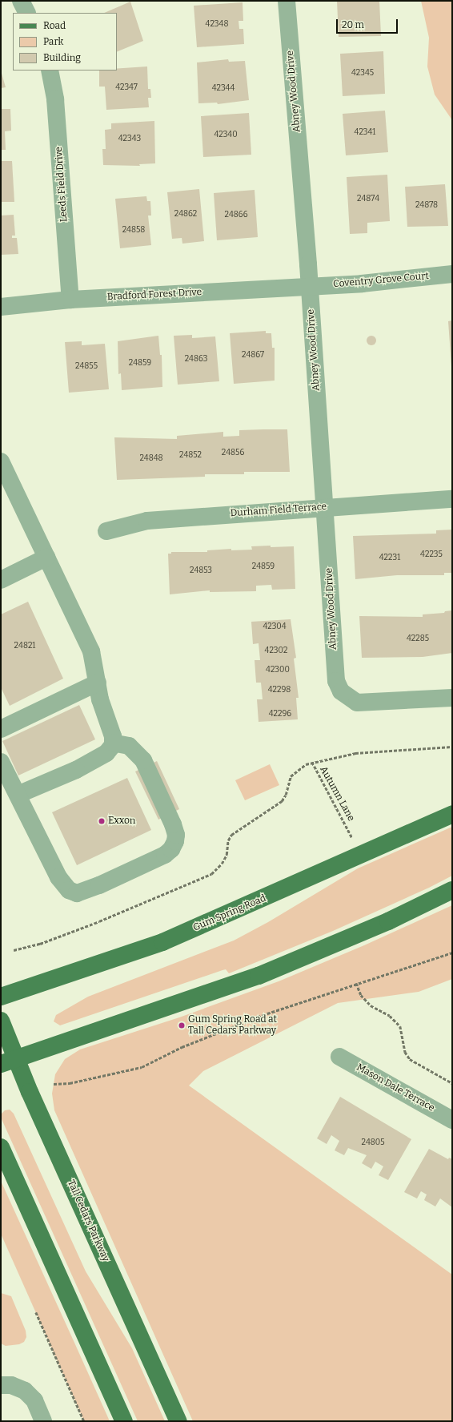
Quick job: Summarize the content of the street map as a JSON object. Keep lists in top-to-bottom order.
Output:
{
  "streets": {
    "main road": ["Gum Spring Road", "Tall Cedars Parkway"],
    "street": [
      "Abney Wood Drive",
      "Leeds Field Drive",
      "Coventry Grove Court",
      "Bradford Forest Drive",
      "Durham Field Terrace",
      "Mason Dale Terrace"
    ],
    "path": ["Autumn Lane"]
  },
  "crossings": [
    ["Abney Wood Drive", "Coventry Grove Court"],
    ["Abney Wood Drive", "Bradford Forest Drive"],
    ["Abney Wood Drive", "Durham Field Terrace"],
    ["Leeds Field Drive", "Bradford Forest Drive"],
    ["Coventry Grove Court", "Bradford Forest Drive"]
  ],
  "places": ["Exxon", "Gum Spring Road at Tall Cedars Parkway"],
  "house_numbers": [
    "42348",
    "42345",
    "42347",
    "42344",
    "42341",
    "42340",
    "42343",
    "24874",
    "24878",
    "24862",
    "24866",
    "24858",
    "24867",
    "24863",
    "24859",
    "24855",
    "24856",
    "24852",
    "24848",
    "42235",
    "42231",
    "24859",
    "24853",
    "42304",
    "42285",
    "24821",
    "42302",
    "42300",
    "42298",
    "42296",
    "24805"
  ],
  "legend": ["Road", "Park", "Building"],
  "scale_bar": "20 m"
}
